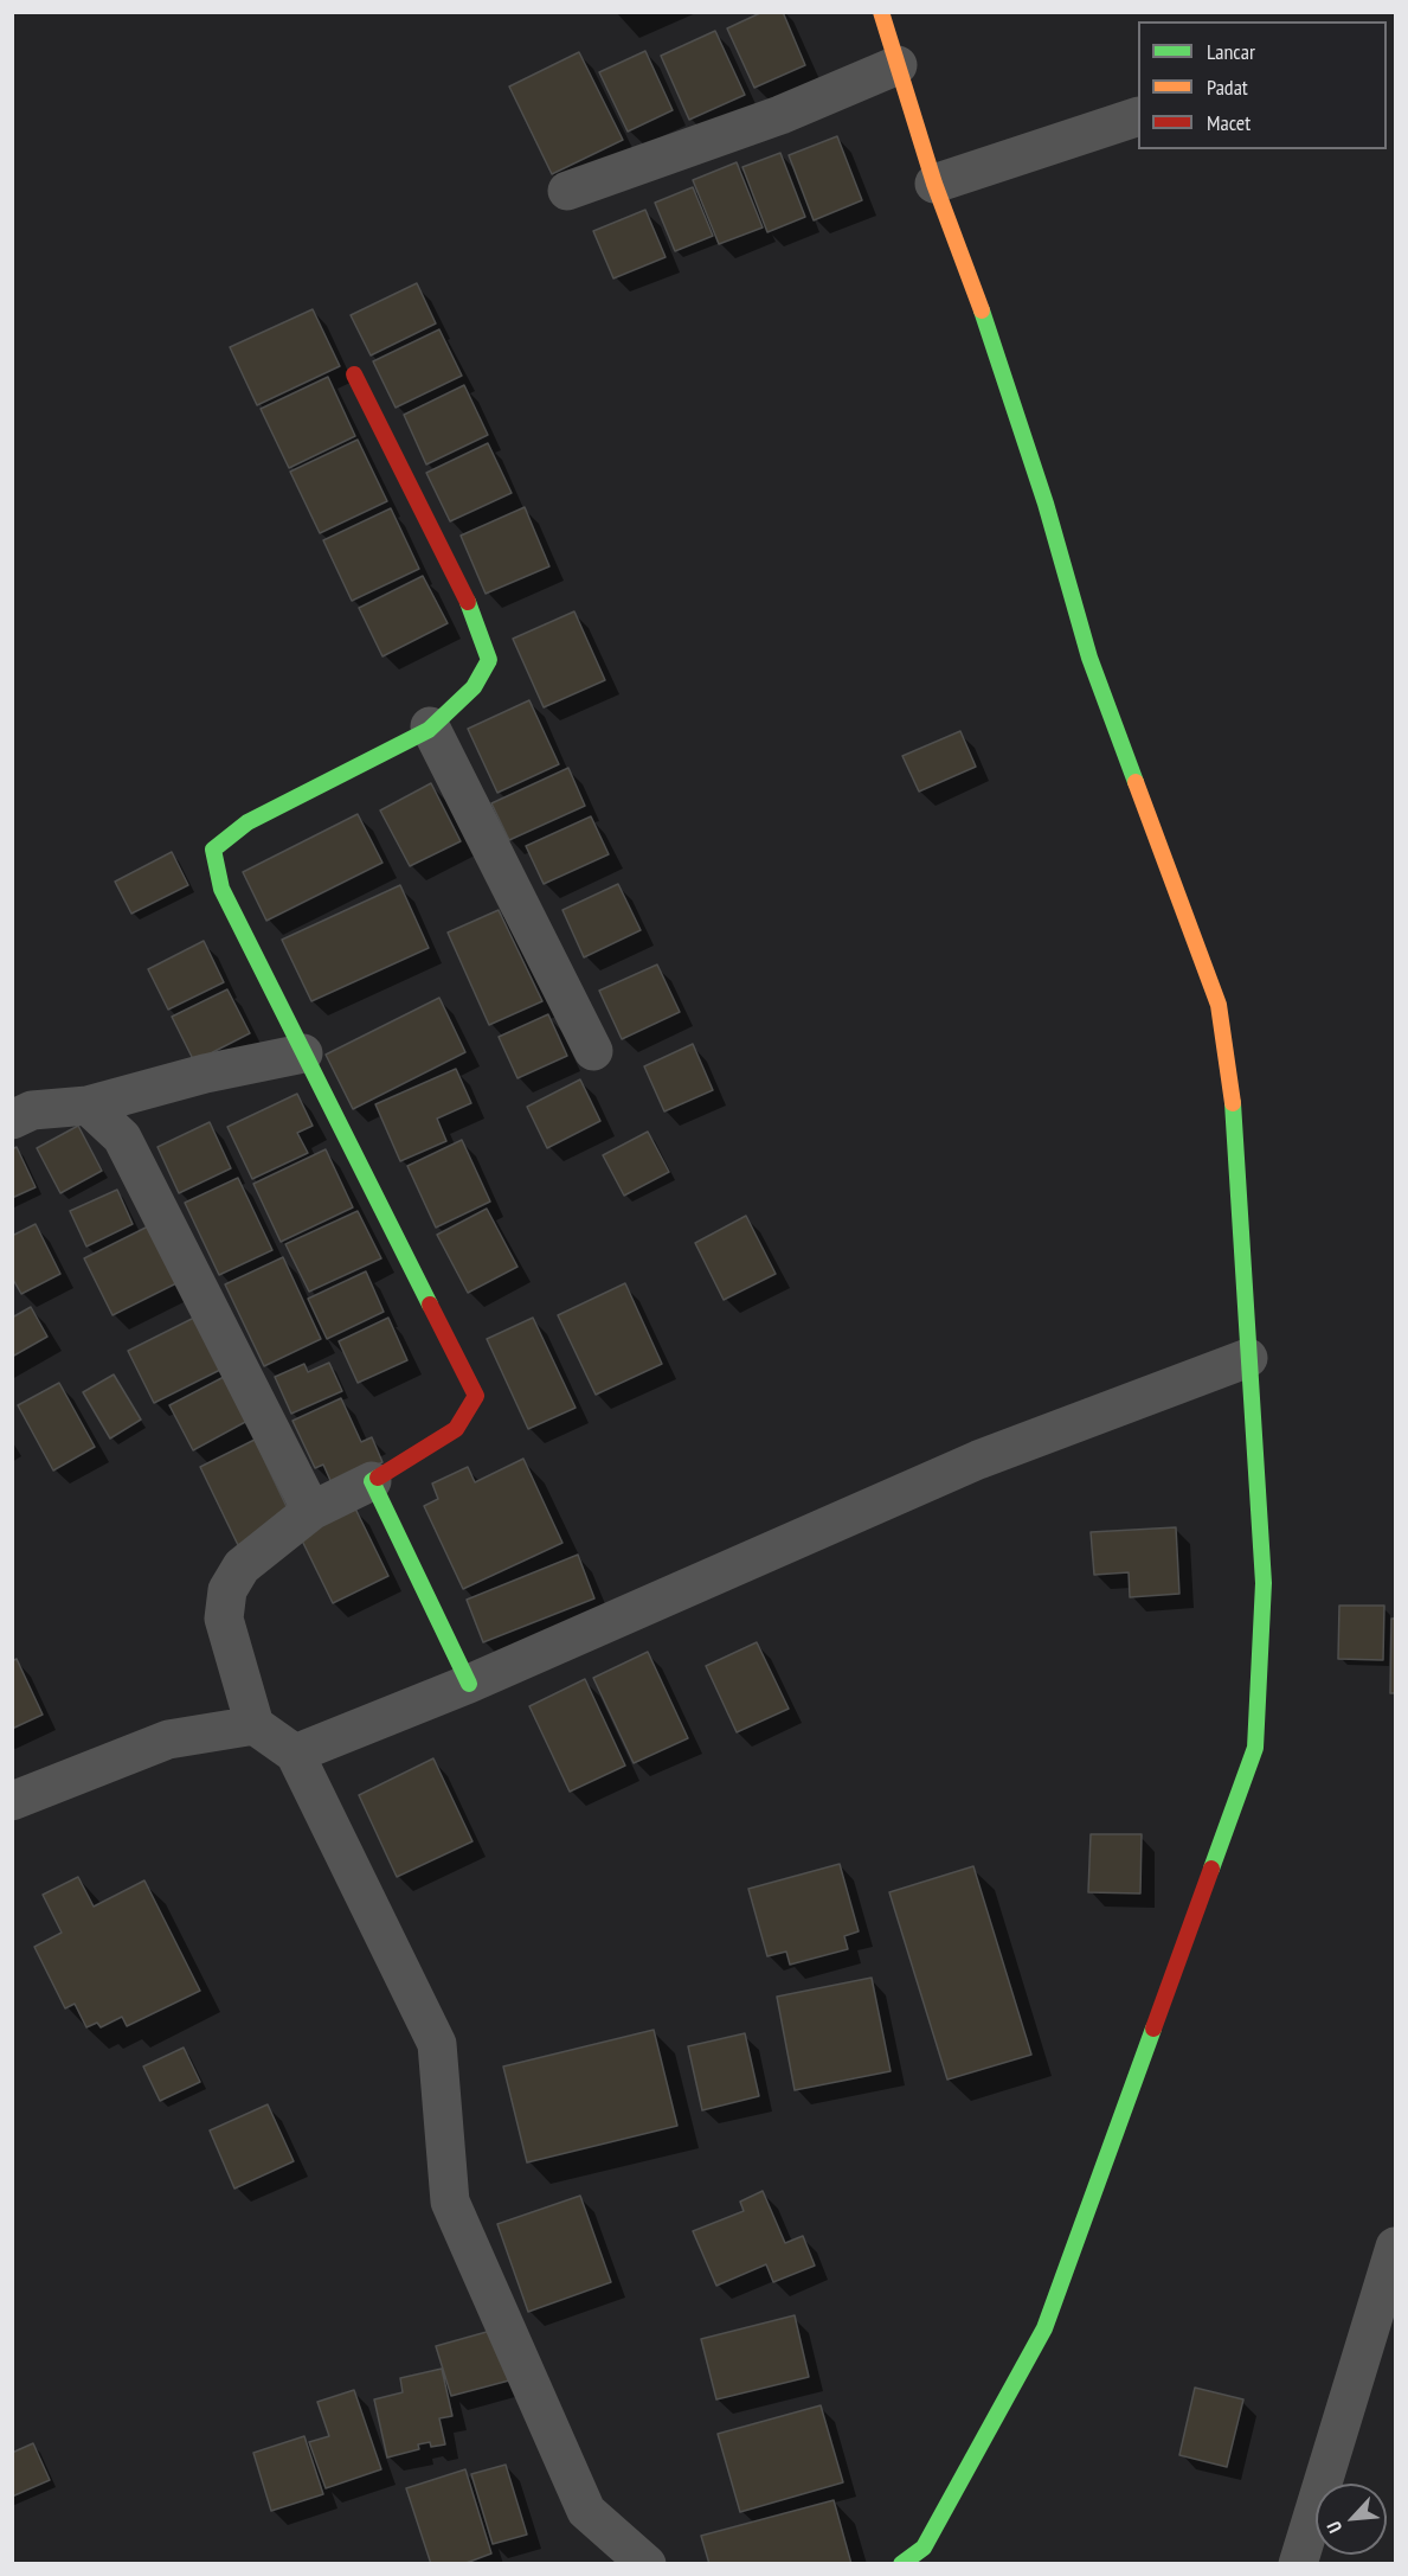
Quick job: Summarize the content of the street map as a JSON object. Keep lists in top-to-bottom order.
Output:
{
  "legend": ["Lancar", "Padat", "Macet"],
  "north": "bottom left"
}
